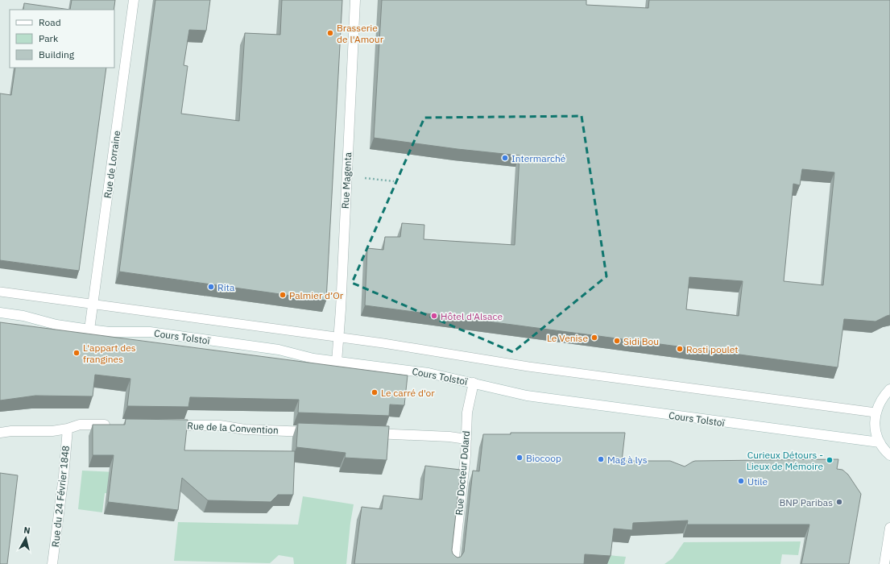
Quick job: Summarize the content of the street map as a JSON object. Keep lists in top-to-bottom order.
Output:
{
  "streets": {
    "street": [
      "Rue de Lorraine",
      "Rue Magenta",
      "Cours Tolstoï",
      "Rue de la Convention",
      "Rue Docteur Dolard",
      "Rue du 24 Février 1848"
    ]
  },
  "crossings": [
    ["Rue de Lorraine", "Cours Tolstoï"],
    ["Rue Magenta", "Cours Tolstoï"],
    ["Cours Tolstoï", "Rue Docteur Dolard"]
  ],
  "places": [
    "Brasserie de l'Amour",
    "Intermarché",
    "Rita",
    "Palmier d’Or",
    "Hôtel d'Alsace",
    "Le Venise",
    "Sidi Bou",
    "Rosti poulet",
    "L'appart des frangines",
    "Le carré d'or",
    "Biocoop",
    "Mag à lys",
    "Curieux Détours - Lieux de Mémoire",
    "Utile",
    "BNP Paribas"
  ],
  "legend": ["Road", "Park", "Building"],
  "north": "top"
}
